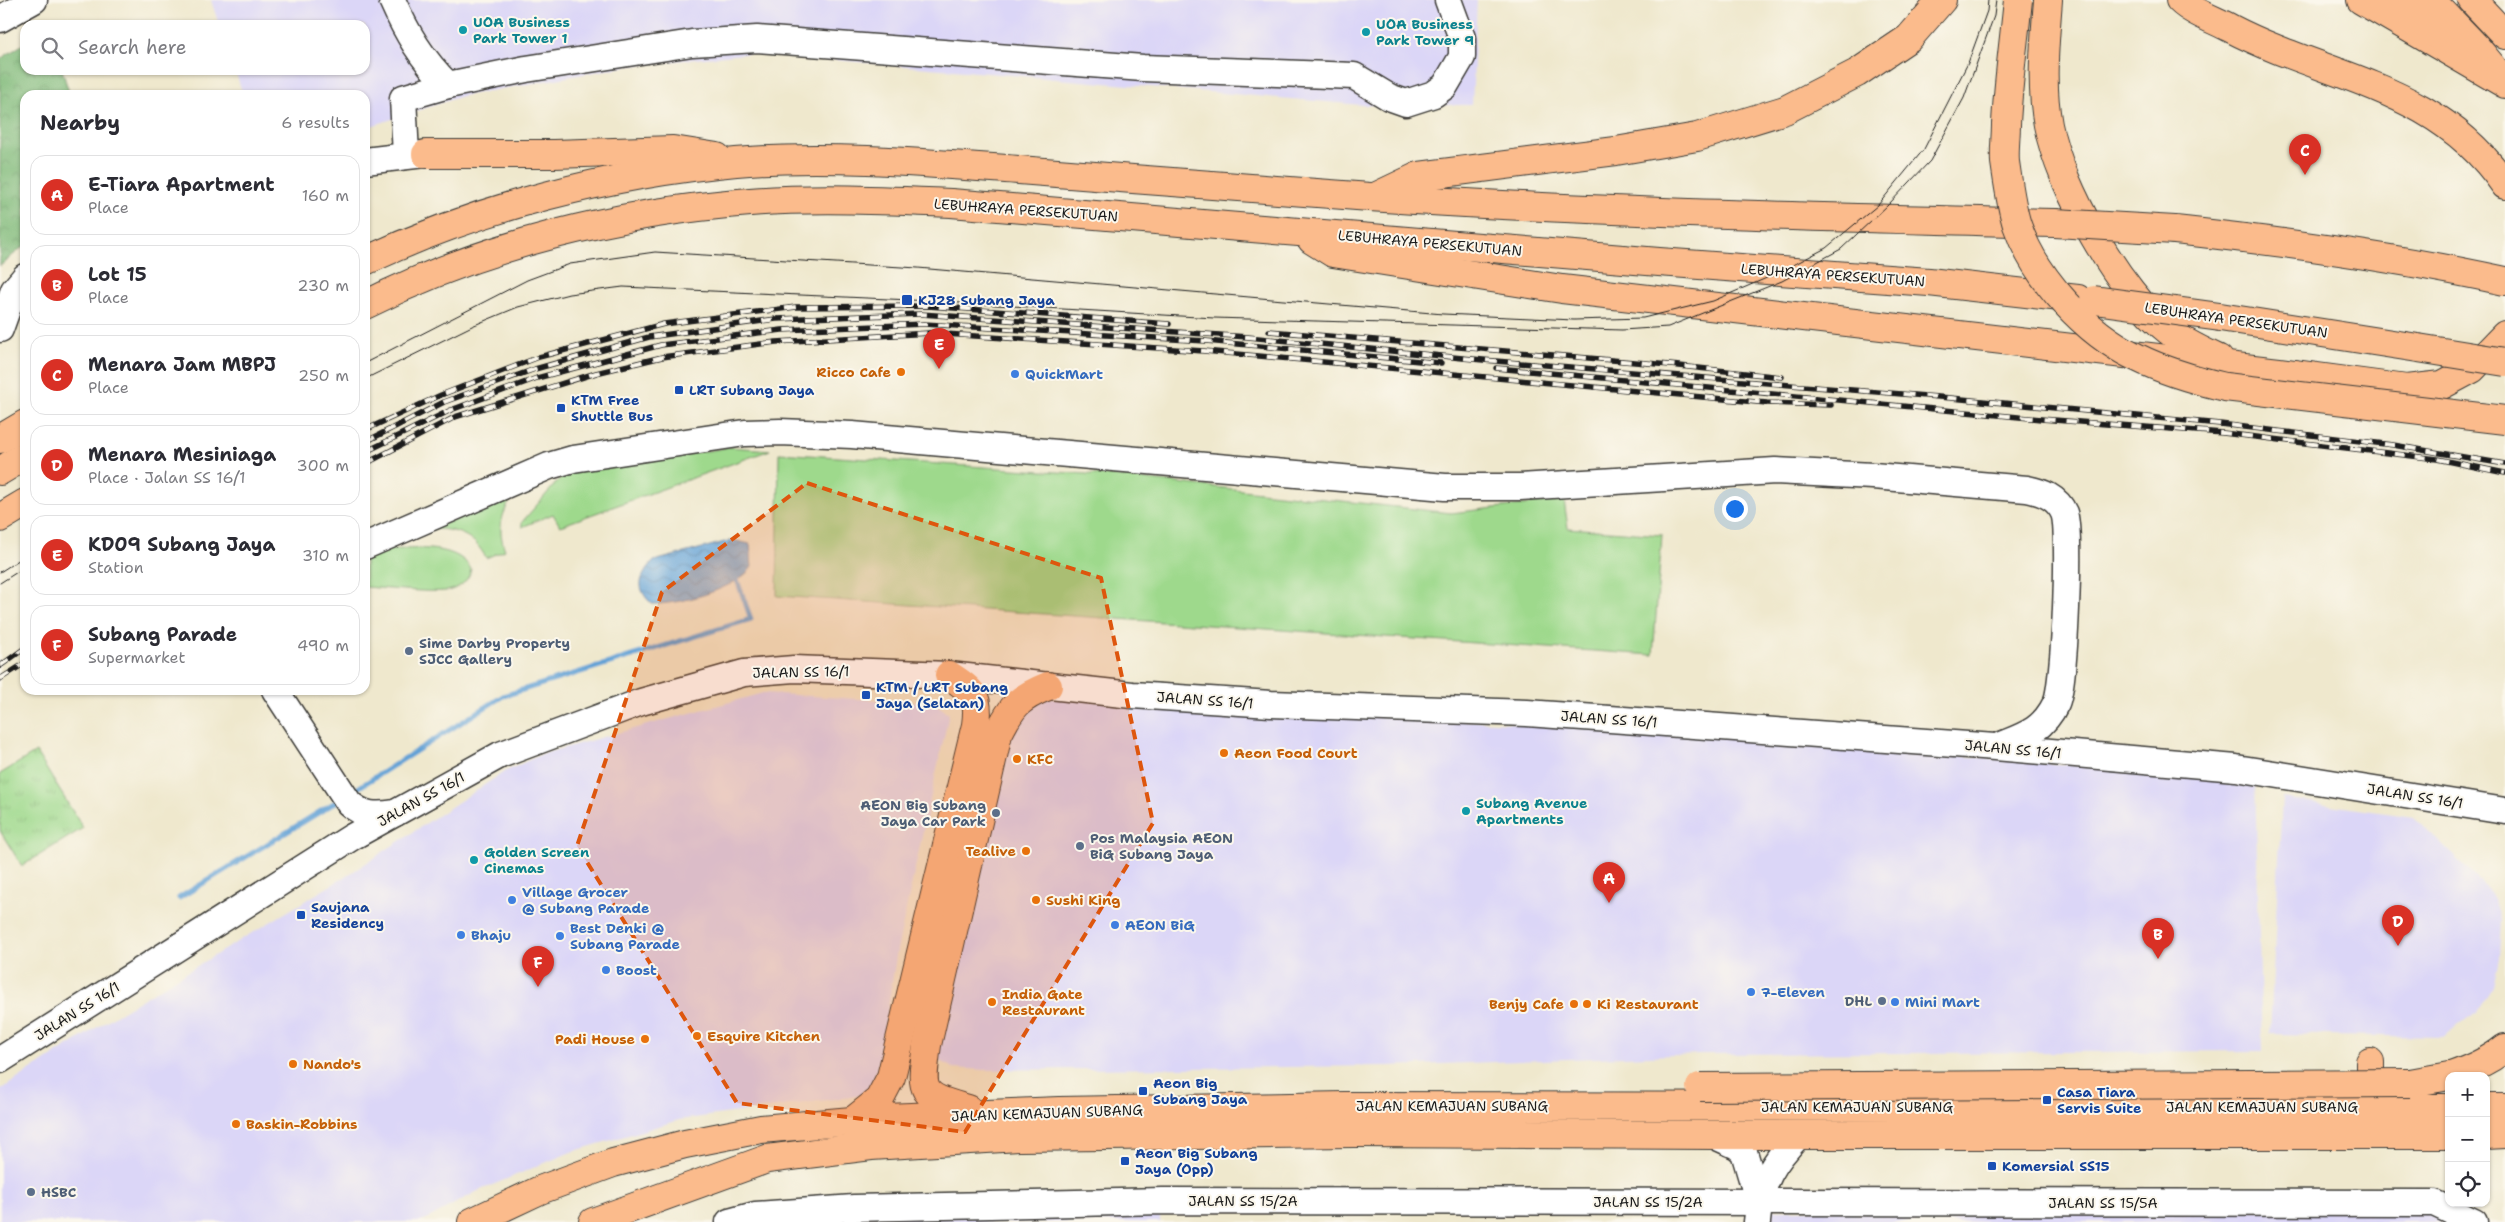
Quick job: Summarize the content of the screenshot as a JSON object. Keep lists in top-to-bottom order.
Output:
{
  "streets": {
    "main road": ["LEBUHRAYA PERSEKUTUAN", "JALAN KEMAJUAN SUBANG"],
    "street": ["JALAN SS 16/1", "JALAN SS 15/2A", "JALAN SS 15/5A"]
  },
  "crossings": [
    ["JALAN SS 15/2A", "JALAN SS 15/5A"]
  ],
  "places": {
    "other": [
      "UOA Business Park Tower 1",
      "UOA Business Park Tower 9",
      "Ricco Cafe",
      "QuickMart",
      "Sime Darby Property SJCC Gallery",
      "Aeon Food Court",
      "KFC",
      "Subang Avenue Apartments",
      "AEON Big Subang Jaya Car Park",
      "Pos Malaysia AEON BiG Subang Jaya",
      "Tealive",
      "Golden Screen Cinemas",
      "Village Grocer @ Subang Parade",
      "Sushi King",
      "AEON BiG",
      "Bhaju",
      "Best Denki @ Subang Parade",
      "Boost",
      "7-Eleven",
      "DHL",
      "India Gate Restaurant",
      "Mini Mart",
      "Benjy Cafe",
      "Ki Restaurant",
      "Esquire Kitchen",
      "Padi House",
      "Nando's",
      "Baskin-Robbins",
      "HSBC"
    ],
    "transit": [
      "KJ28 Subang Jaya",
      "LRT Subang Jaya",
      "KTM Free Shuttle Bus",
      "KTM / LRT Subang Jaya (Selatan)",
      "Saujana Residency",
      "Aeon Big Subang Jaya",
      "Casa Tiara Servis Suite",
      "Aeon Big Subang Jaya (Opp)",
      "Komersial SS15"
    ]
  },
  "page": {
    "search": "Search here",
    "heading": ["Nearby", "6 results"],
    "pins": [
      "C",
      "E",
      "A",
      "D",
      "B",
      "F"
    ],
    "list": [
      {
        "mark": "A",
        "name": "E-Tiara Apartment",
        "note": "Place",
        "value": "160 m"
      },
      {
        "mark": "B",
        "name": "Lot 15",
        "note": "Place",
        "value": "230 m"
      },
      {
        "mark": "C",
        "name": "Menara Jam MBPJ",
        "note": "Place",
        "value": "250 m"
      },
      {
        "mark": "D",
        "name": "Menara Mesiniaga",
        "note": "Place · Jalan SS 16/1",
        "value": "300 m"
      },
      {
        "mark": "E",
        "name": "KD09 Subang Jaya",
        "note": "Station",
        "value": "310 m"
      },
      {
        "mark": "F",
        "name": "Subang Parade",
        "note": "Supermarket",
        "value": "490 m"
      }
    ],
    "map_buttons": ["+", "−"]
  }
}
